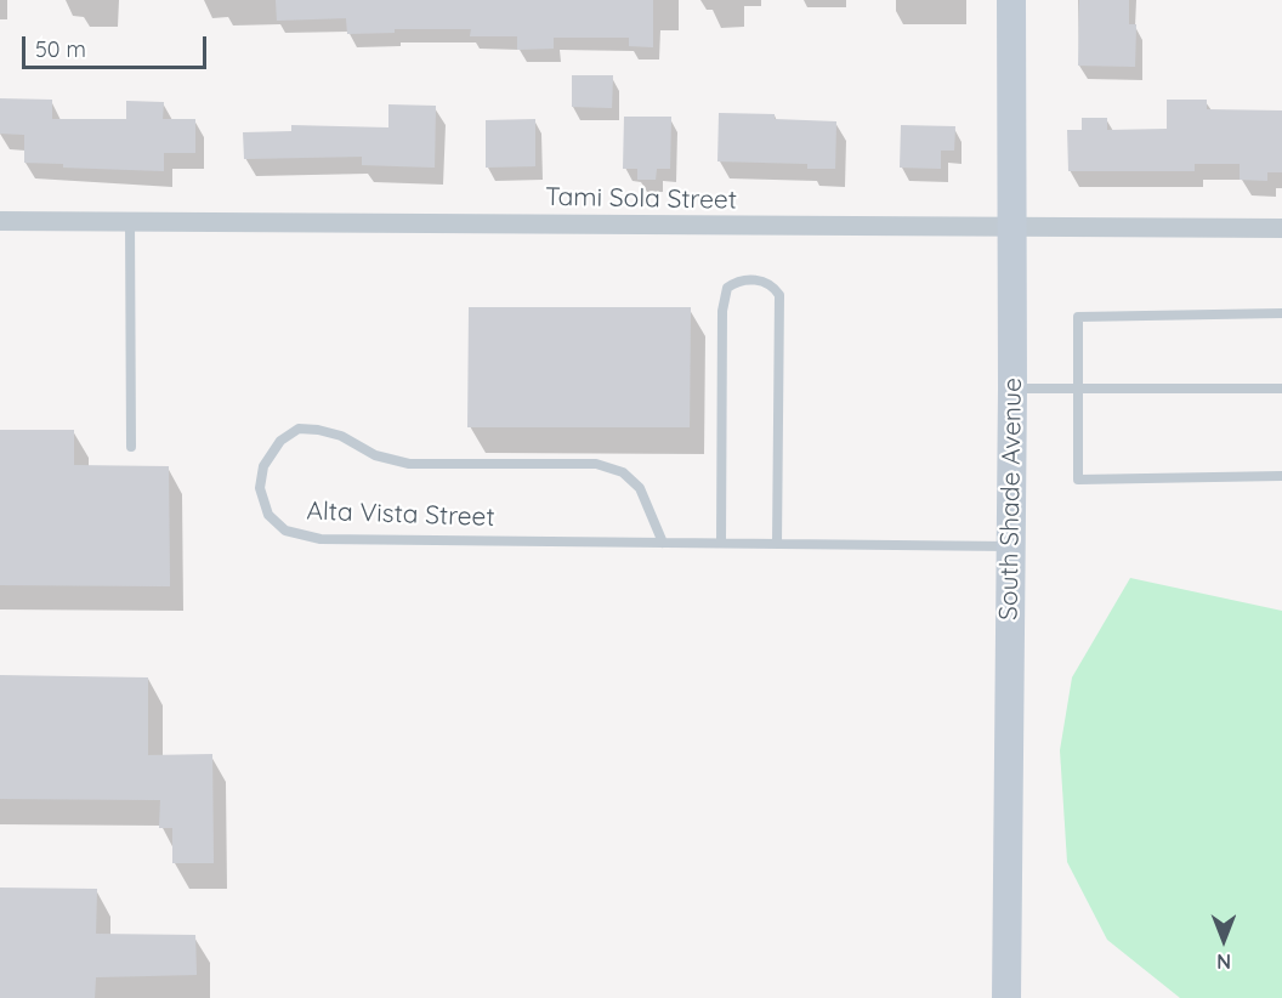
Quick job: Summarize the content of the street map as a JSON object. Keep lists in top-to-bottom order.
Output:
{
  "streets": {
    "street": ["Tami Sola Street", "South Shade Avenue"],
    "lane": ["Alta Vista Street"]
  },
  "crossings": [
    ["Tami Sola Street", "South Shade Avenue"],
    ["South Shade Avenue", "Alta Vista Street"]
  ],
  "scale_bar": "50 m",
  "north": "bottom"
}
